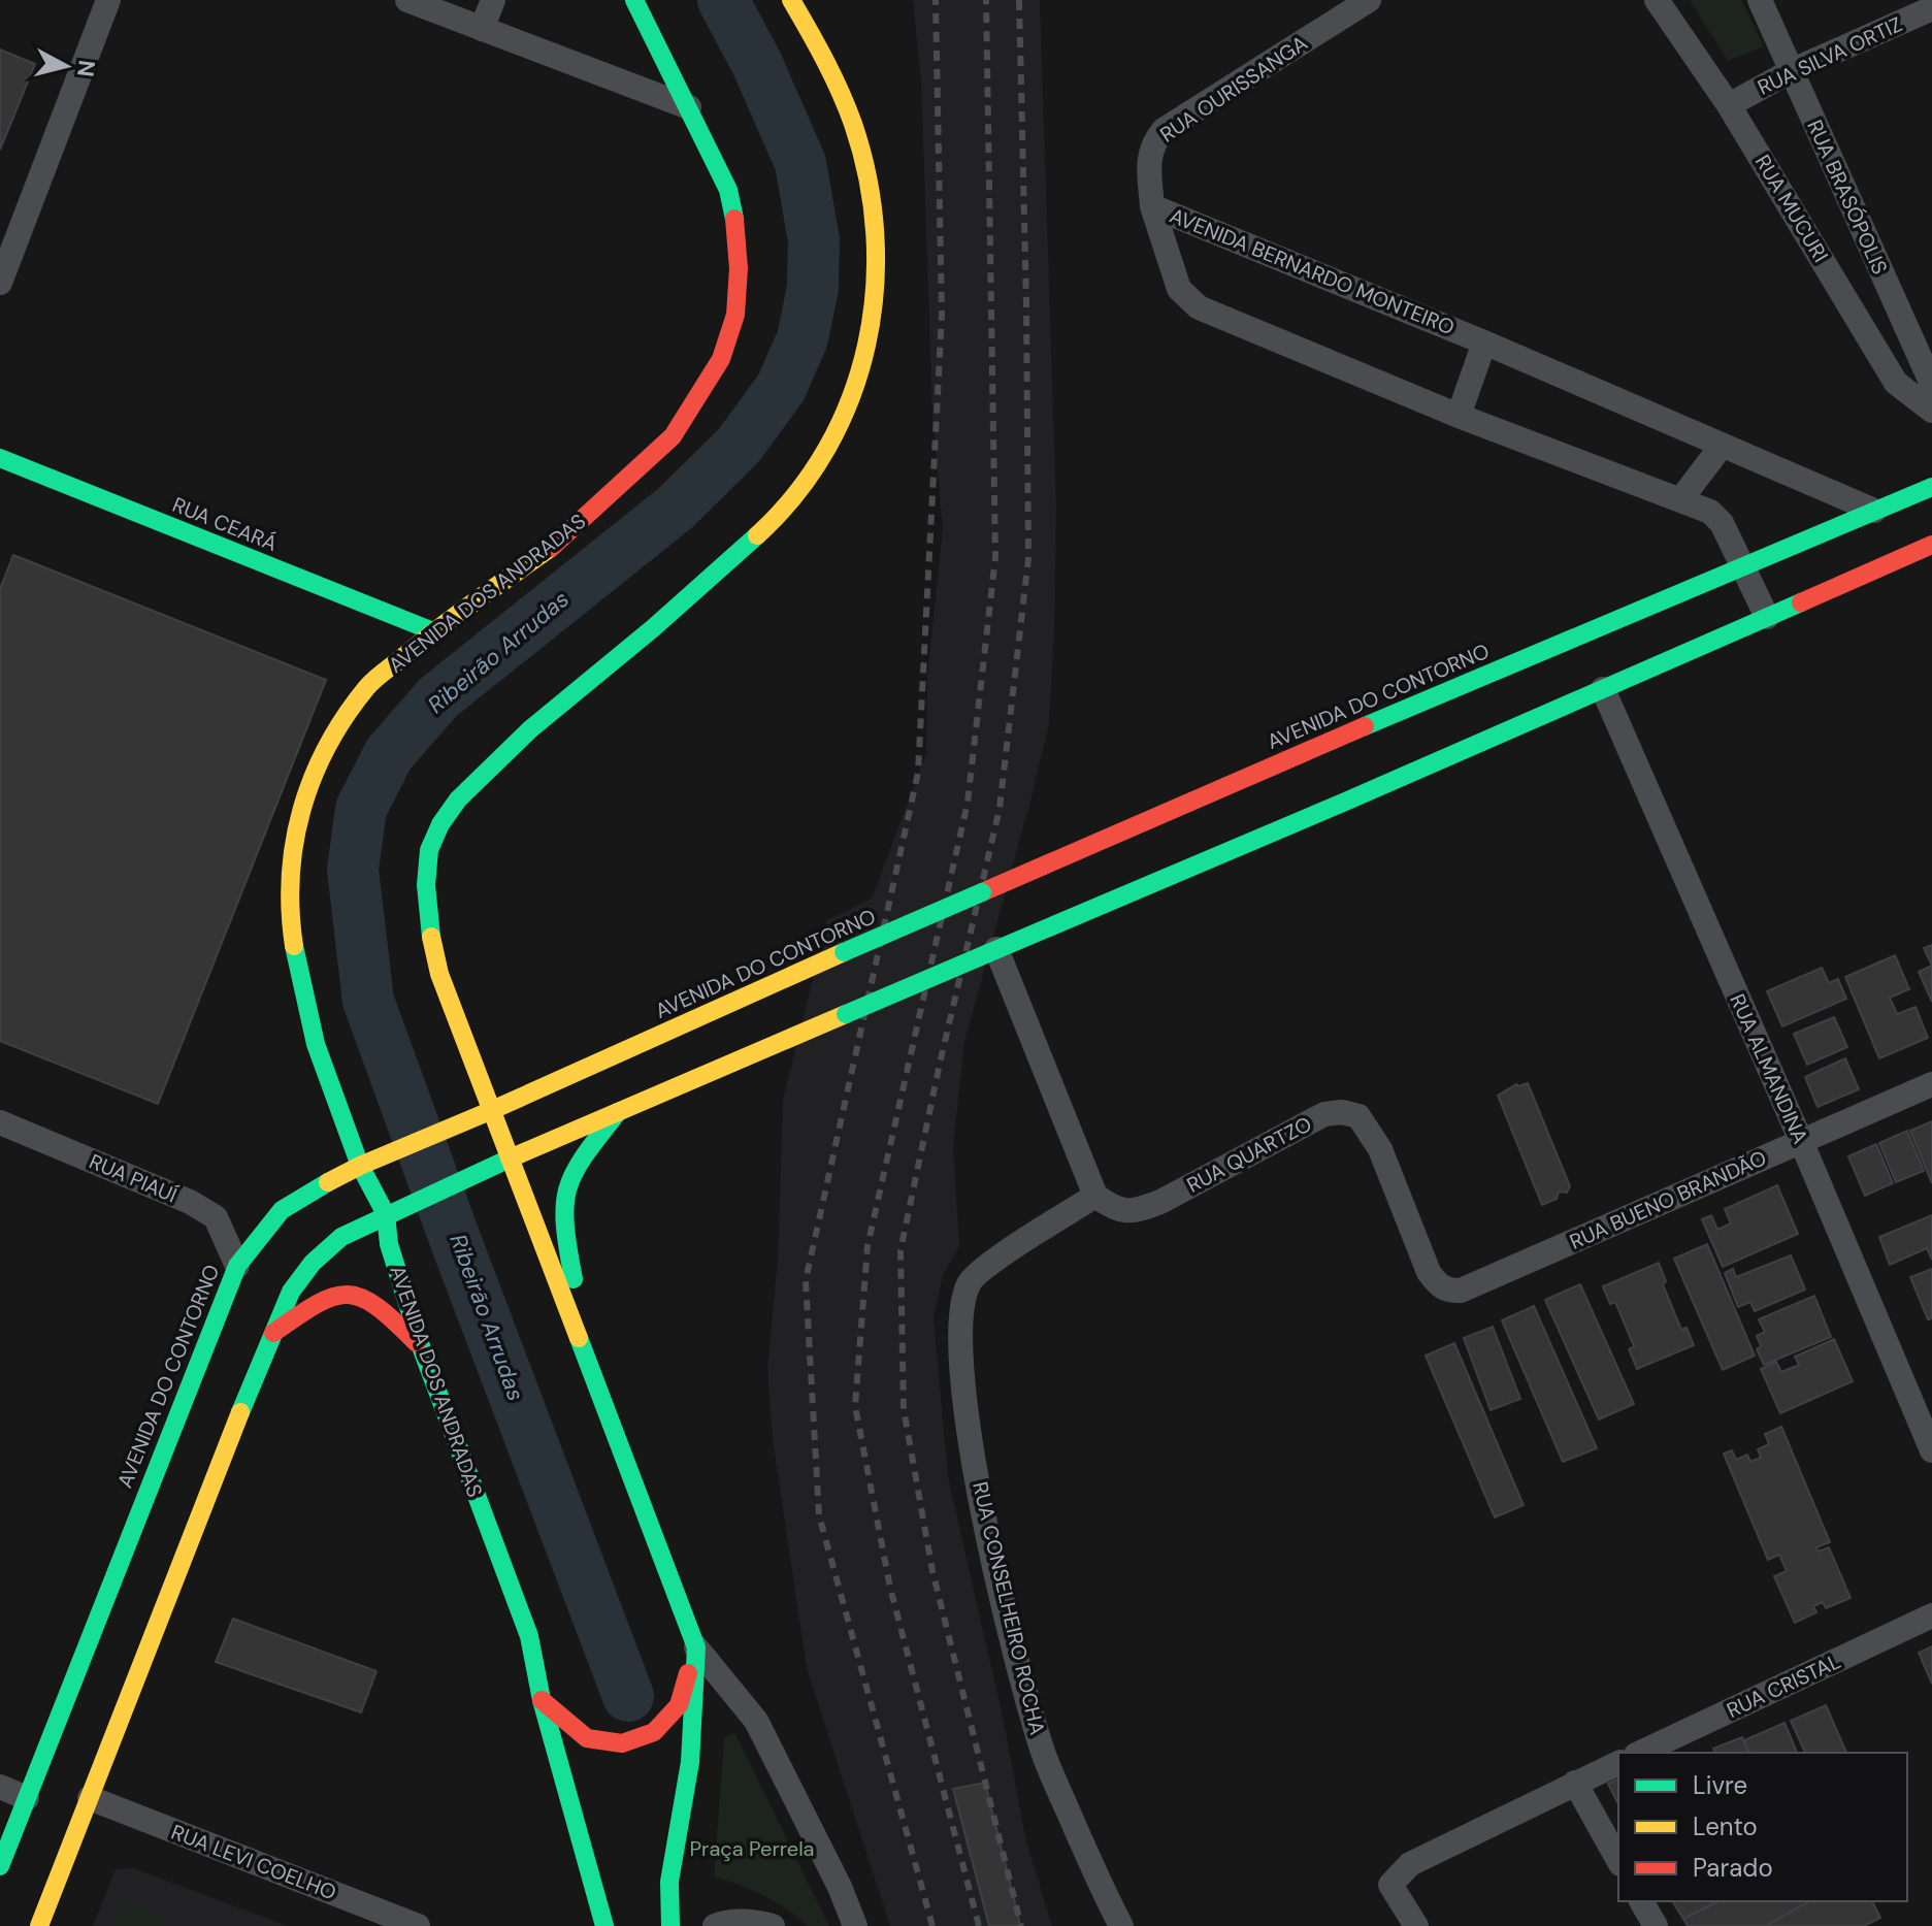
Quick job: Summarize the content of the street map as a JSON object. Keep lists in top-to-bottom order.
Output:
{
  "streets": {
    "main road": ["RUA CEARÁ", "AVENIDA DOS ANDRADAS", "AVENIDA DO CONTORNO"],
    "street": [
      "RUA SILVA ORTIZ",
      "RUA OURISSANGA",
      "RUA BRASÓPOLIS",
      "RUA MUCURI",
      "AVENIDA BERNARDO MONTEIRO",
      "RUA ALMANDINA",
      "RUA QUARTZO",
      "RUA PIAUÍ",
      "RUA BUENO BRANDÃO",
      "RUA CONSELHEIRO ROCHA",
      "RUA CRISTAL",
      "RUA LEVI COELHO"
    ]
  },
  "crossings": [
    ["RUA SILVA ORTIZ", "RUA BRASÓPOLIS"],
    ["RUA SILVA ORTIZ", "RUA MUCURI"],
    ["RUA OURISSANGA", "AVENIDA BERNARDO MONTEIRO"],
    ["AVENIDA BERNARDO MONTEIRO", "AVENIDA DO CONTORNO"],
    ["RUA CEARÁ", "AVENIDA DOS ANDRADAS"],
    ["AVENIDA DOS ANDRADAS", "AVENIDA DO CONTORNO"],
    ["AVENIDA DO CONTORNO", "RUA PIAUÍ"],
    ["RUA ALMANDINA", "RUA BUENO BRANDÃO"],
    ["RUA QUARTZO", "RUA BUENO BRANDÃO"],
    ["RUA QUARTZO", "RUA CONSELHEIRO ROCHA"]
  ],
  "water": ["Ribeirão Arrudas"],
  "parks": ["Praça Perrela"],
  "legend": ["Livre", "Lento", "Parado"],
  "north": "right"
}
